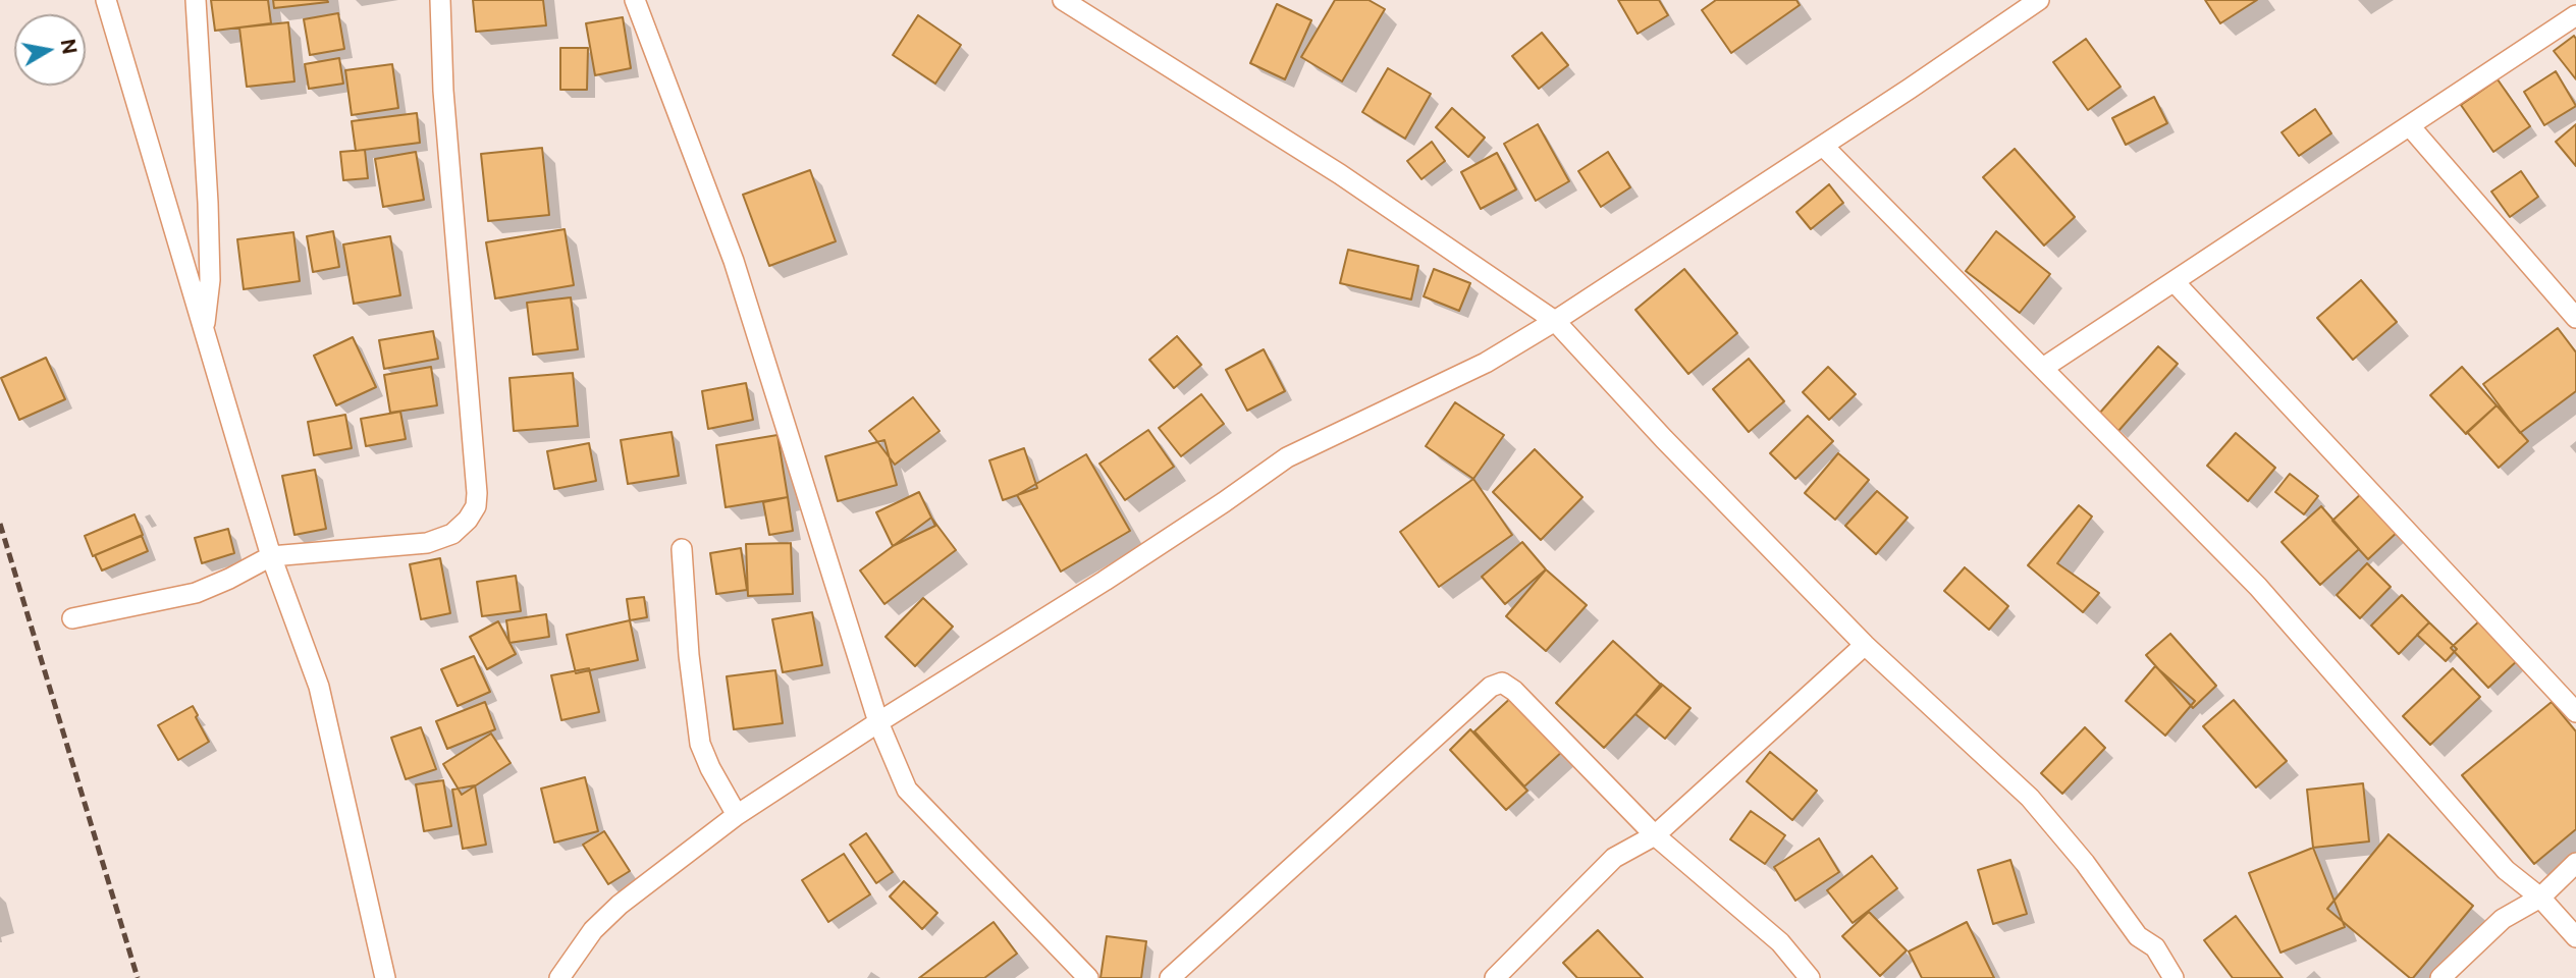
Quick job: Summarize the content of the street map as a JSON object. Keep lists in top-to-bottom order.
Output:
{
  "north": "right"
}
